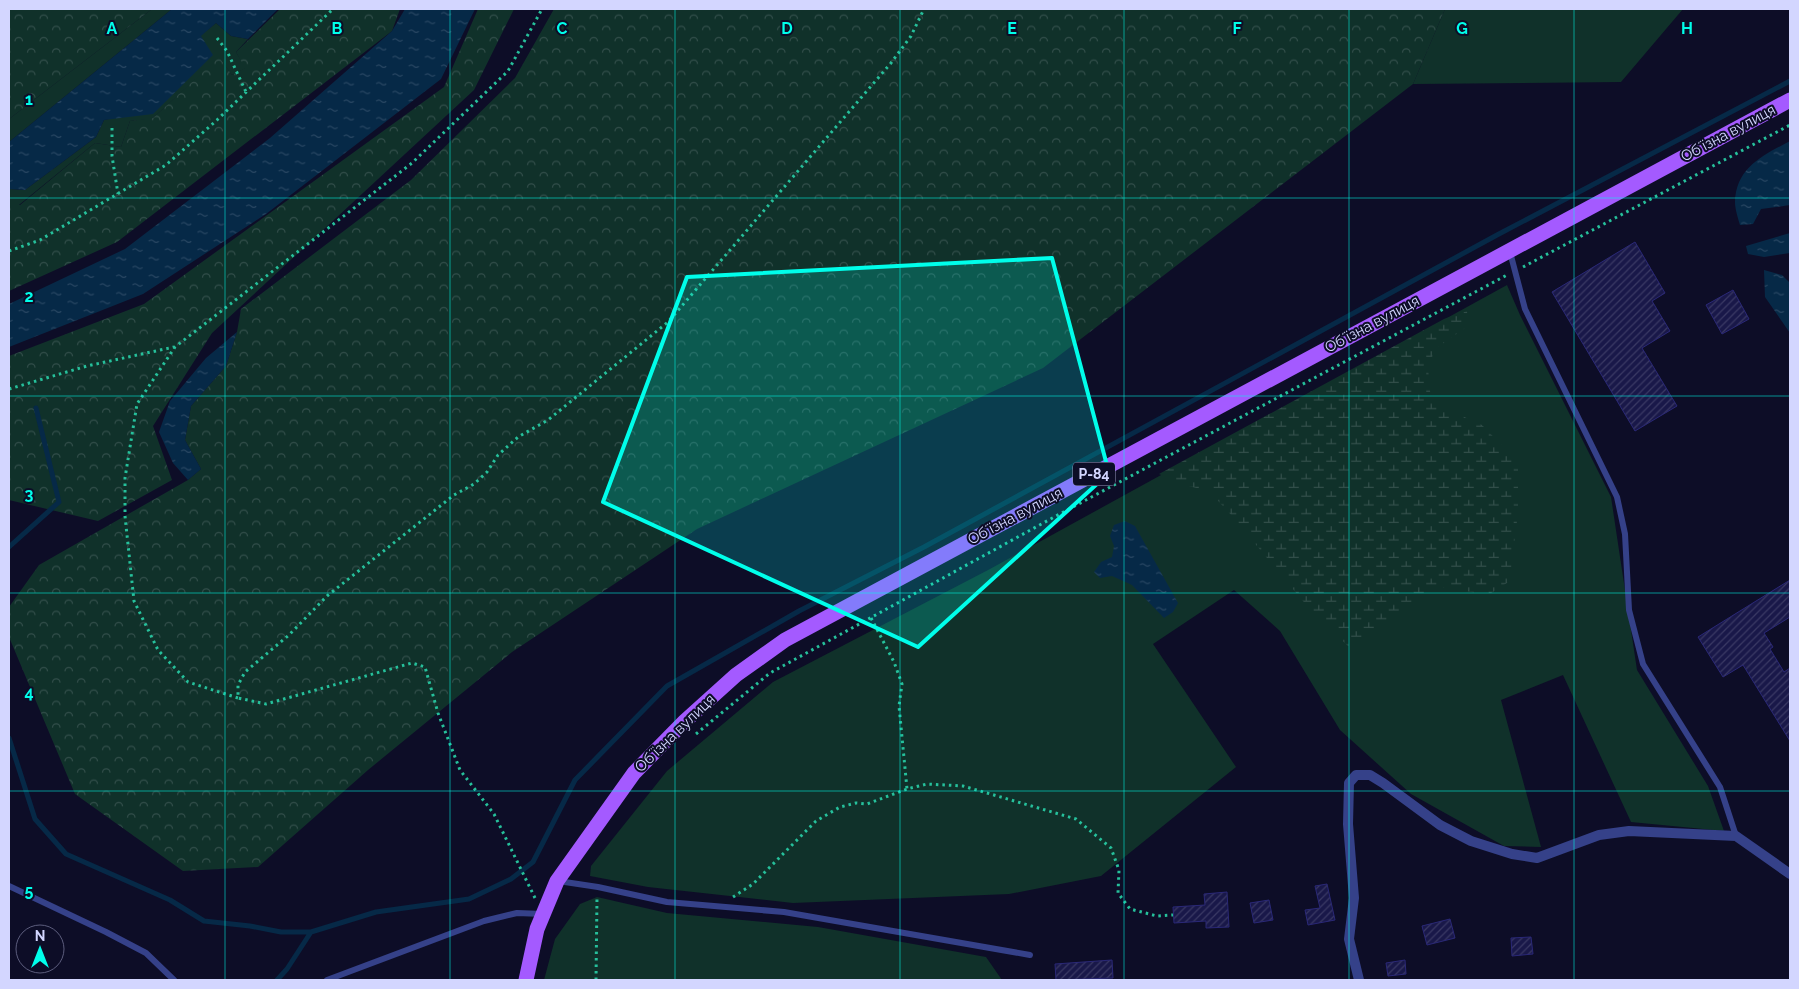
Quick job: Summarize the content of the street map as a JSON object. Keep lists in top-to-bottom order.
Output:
{
  "streets": {
    "main road": ["Обʼїзна вулиця", "Р-84"]
  },
  "north": "top",
  "grid": {
    "columns": [
      "A",
      "B",
      "C",
      "D",
      "E",
      "F",
      "G",
      "H"
    ],
    "rows": [
      "1",
      "2",
      "3",
      "4",
      "5"
    ]
  }
}
